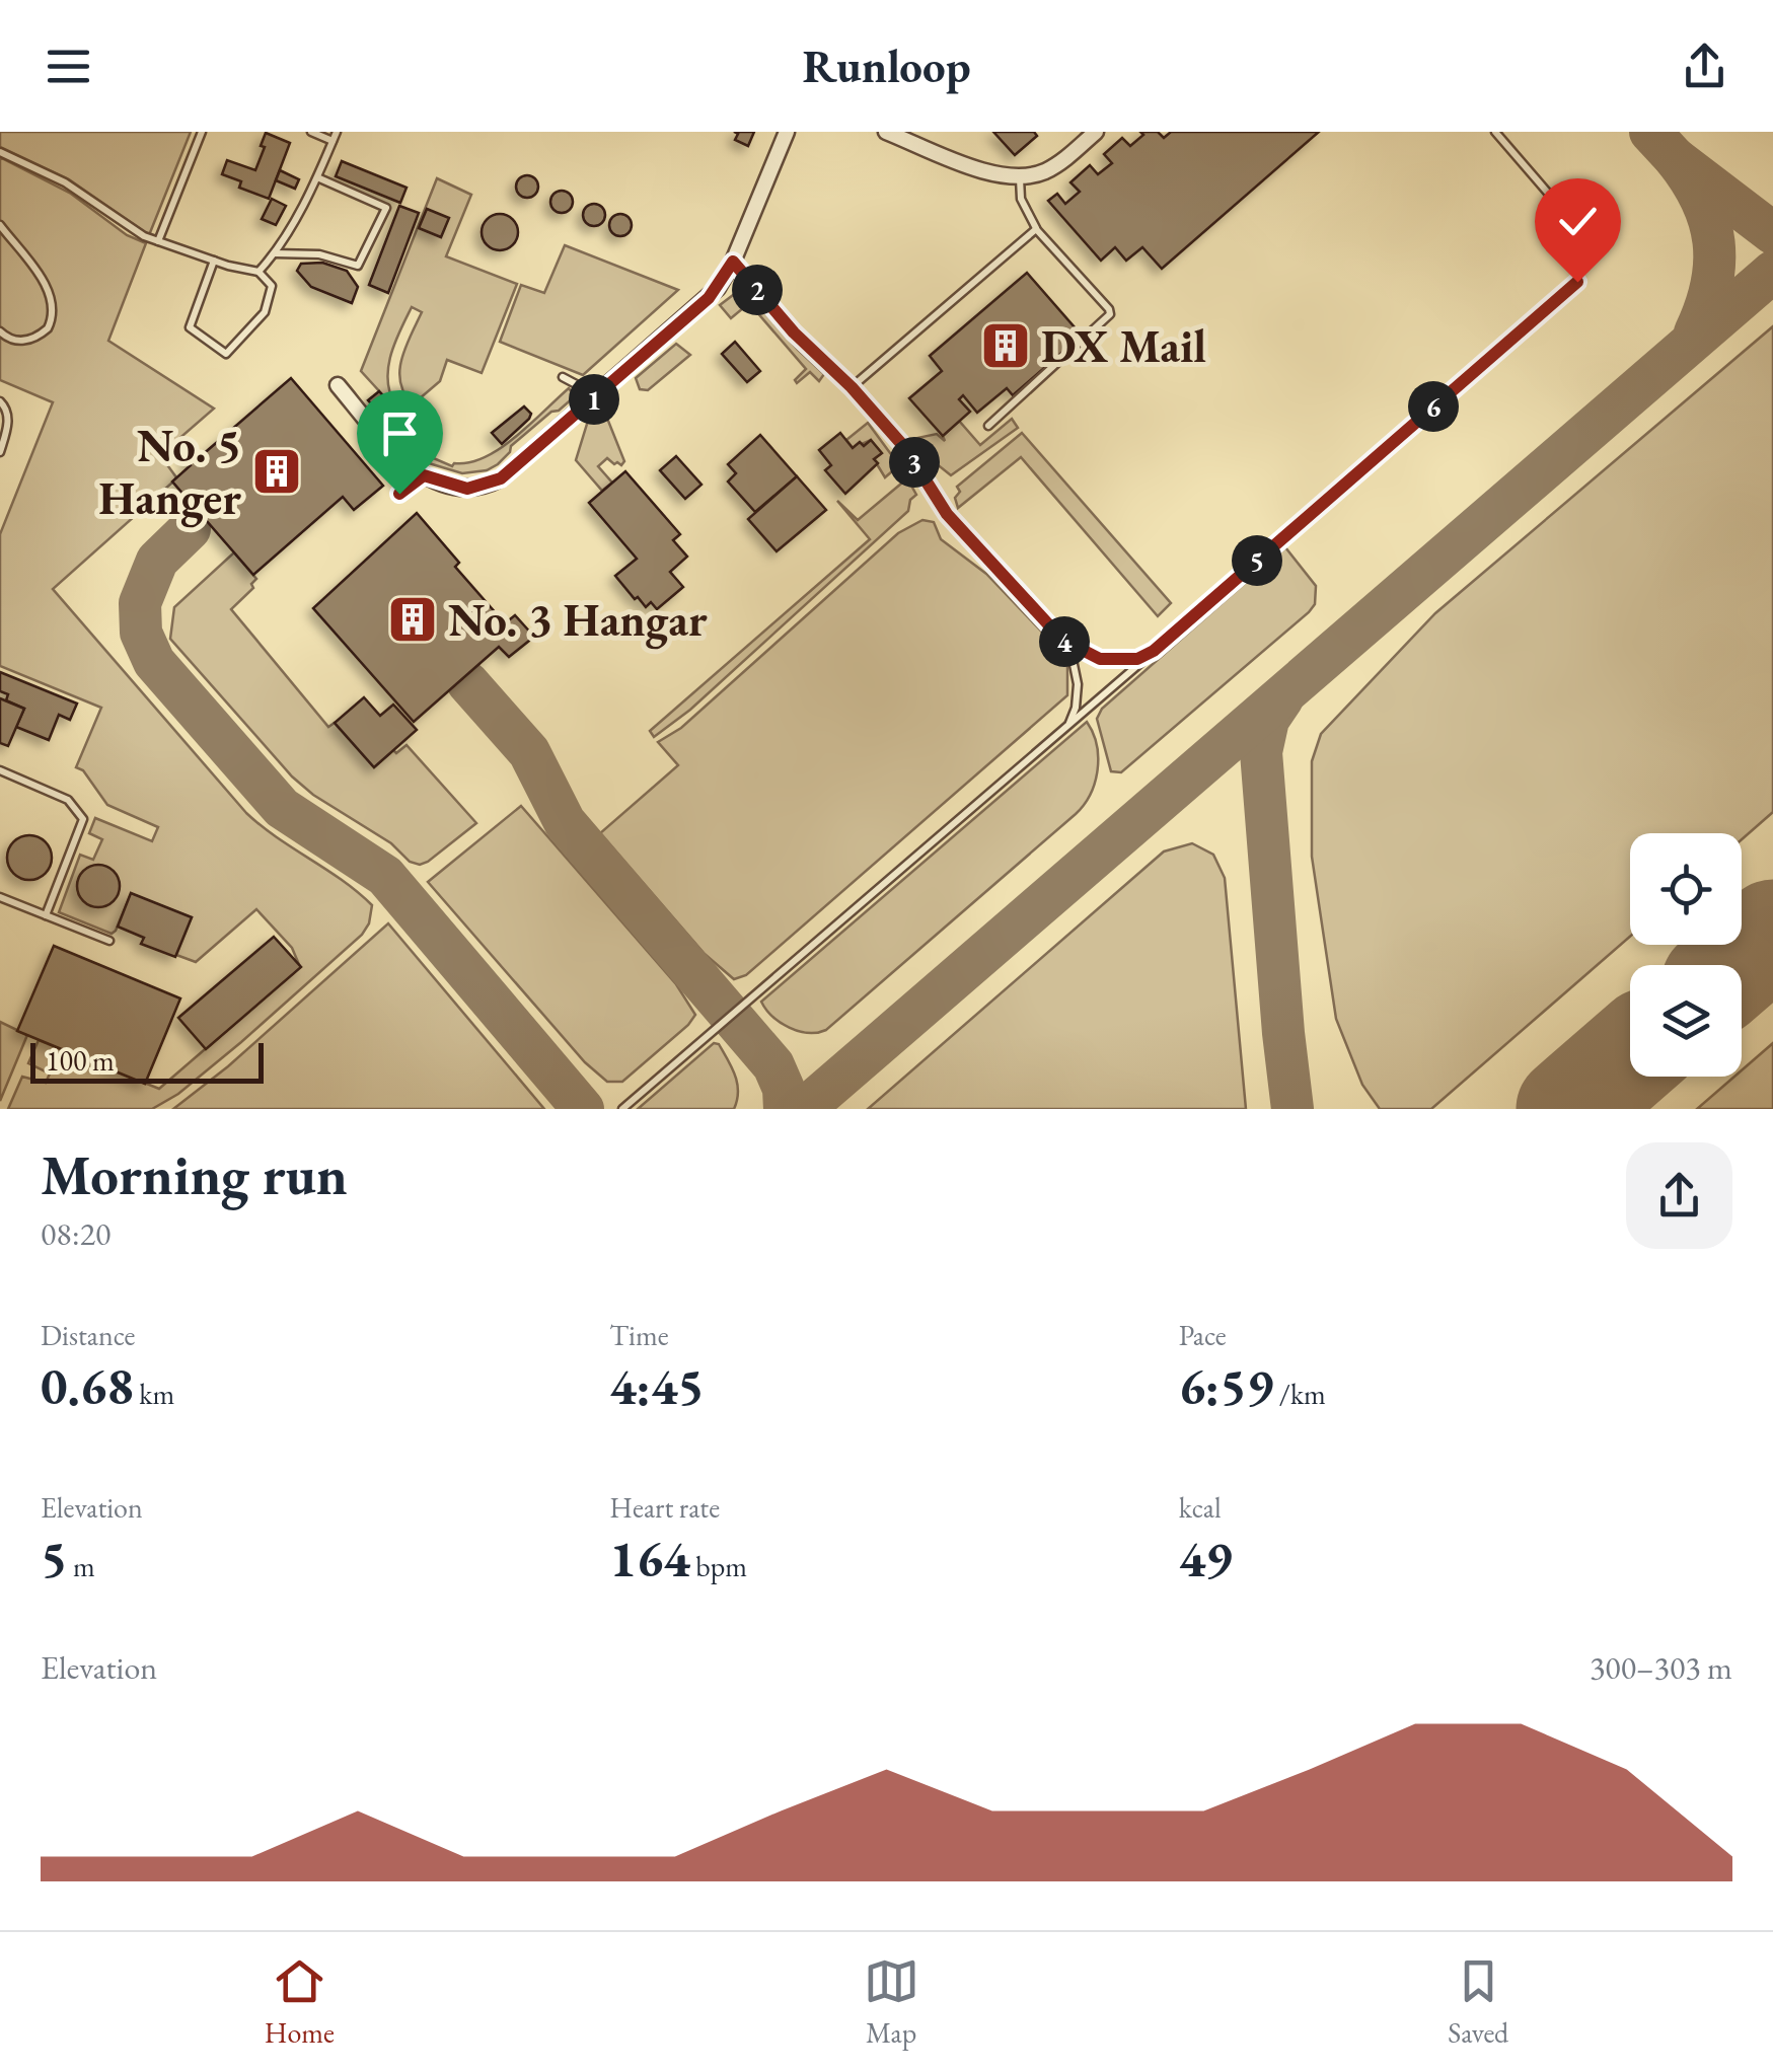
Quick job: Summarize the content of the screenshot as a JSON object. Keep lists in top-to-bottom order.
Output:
{
  "places": {
    "building": ["DX Mail", "No. 5 Hanger", "No. 3 Hangar"]
  },
  "scale_bar": "100 m",
  "page": {
    "header": "Runloop",
    "pins": [
      "2",
      "1",
      "6",
      "3",
      "5",
      "4"
    ],
    "scale": "100 m",
    "heading": ["Morning run", "08:20"],
    "stats": [
      ["Distance", "0.68 km"],
      ["Time", "4:45"],
      ["Pace", "6:59 /km"],
      ["Elevation", "5 m"],
      ["Heart rate", "164 bpm"],
      ["kcal", "49"]
    ],
    "chart": ["Elevation", "300–303 m"],
    "tabs": ["Home", "Map", "Saved"]
  }
}
